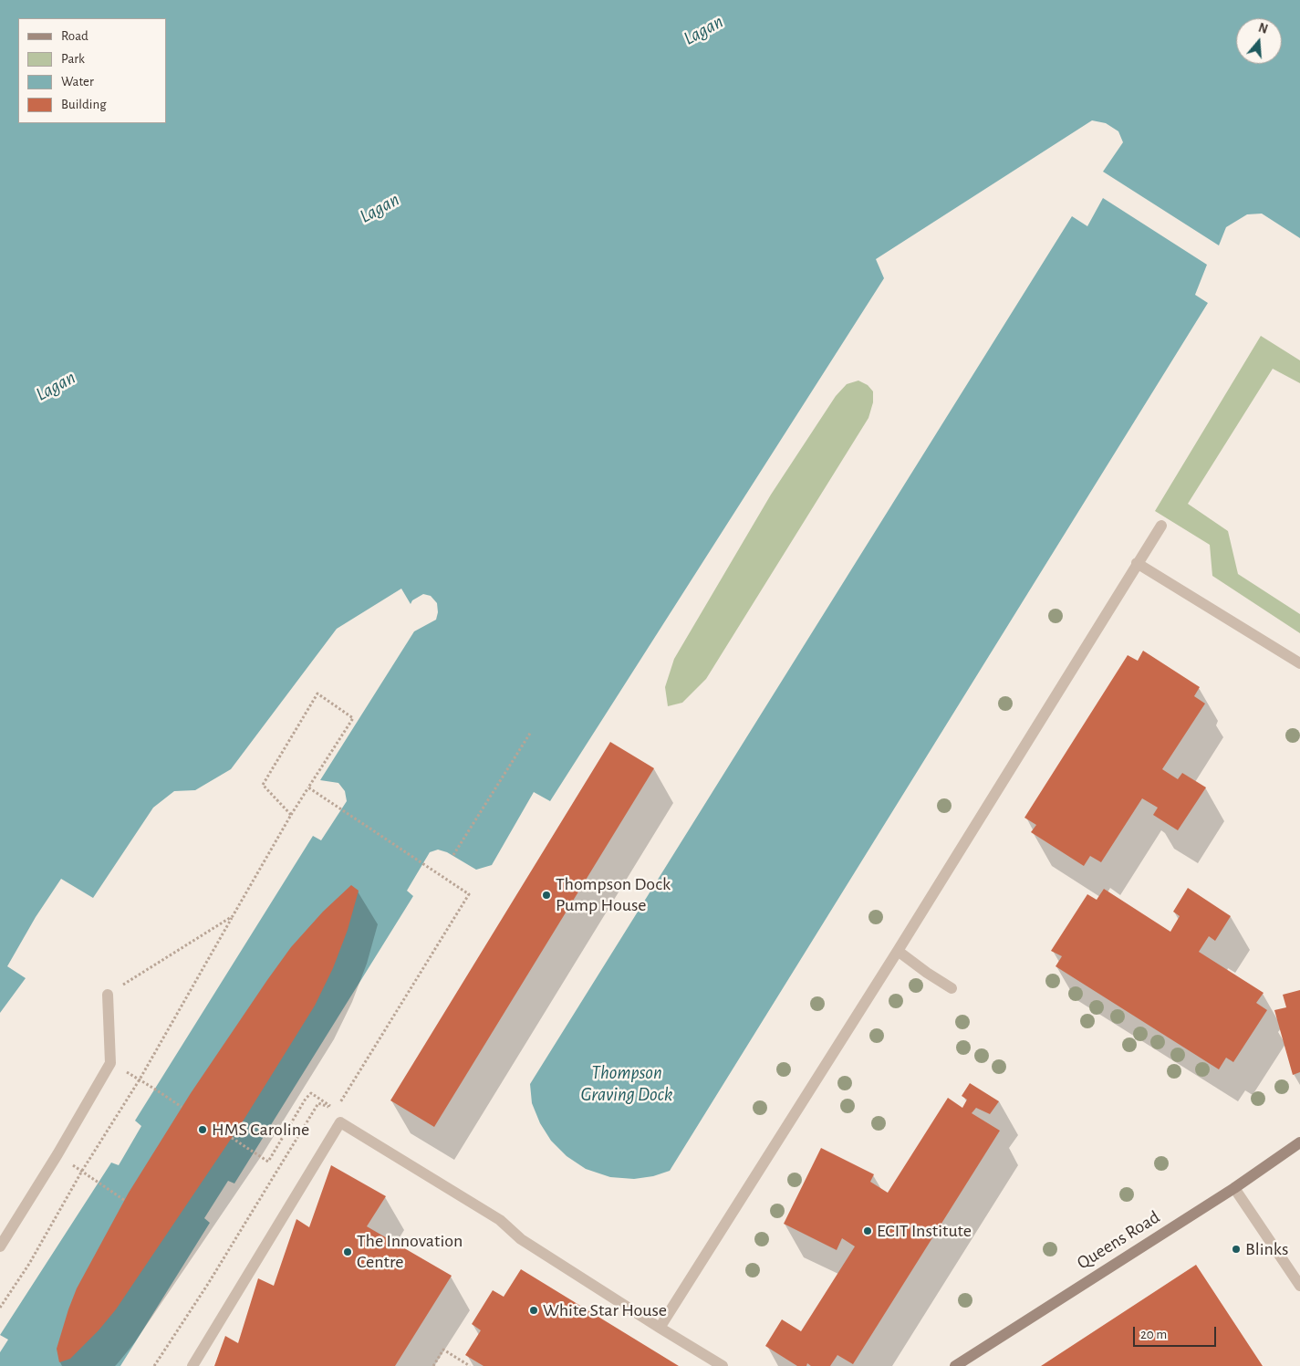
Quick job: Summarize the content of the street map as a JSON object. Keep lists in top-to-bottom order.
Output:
{
  "streets": {
    "street": ["Queens Road"]
  },
  "water": ["Lagan", "Thompson Graving Dock"],
  "places": [
    "Thompson Dock Pump House",
    "HMS Caroline",
    "ECIT Institute",
    "Blinks",
    "The Innovation Centre",
    "White Star House"
  ],
  "legend": [
    "Road",
    "Park",
    "Water",
    "Building"
  ],
  "scale_bar": "20 m",
  "north": "top"
}
